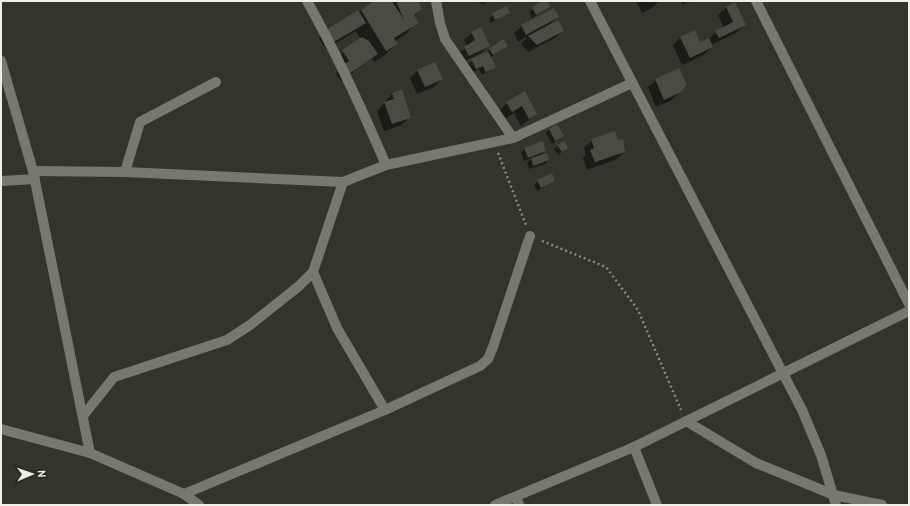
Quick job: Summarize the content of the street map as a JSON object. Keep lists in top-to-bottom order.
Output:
{
  "north": "right"
}
